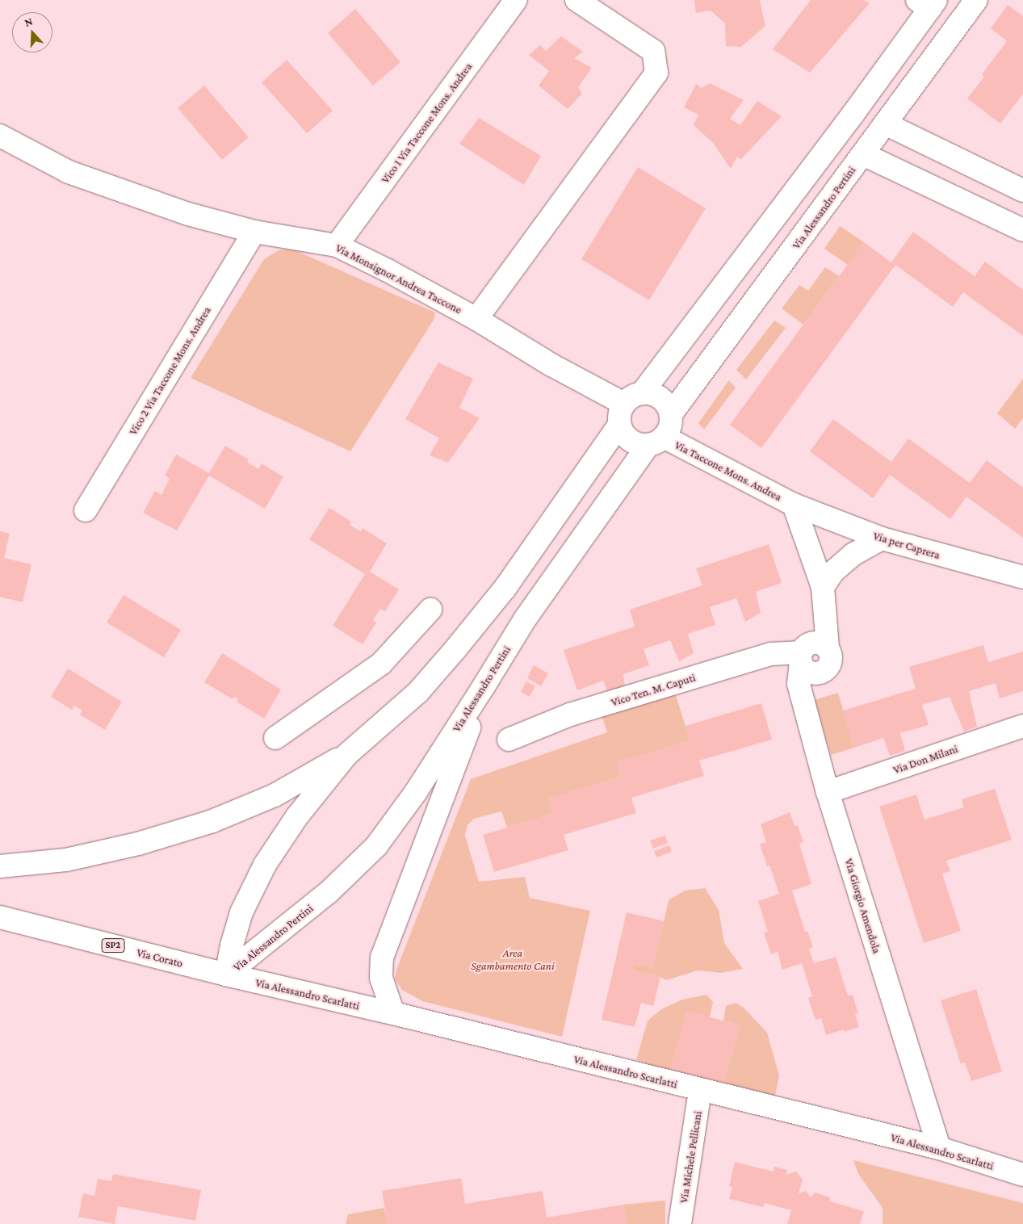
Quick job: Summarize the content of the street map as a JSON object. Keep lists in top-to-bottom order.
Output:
{
  "streets": {
    "main road": [
      "Vico 1 Via Taccone Mons. Andrea",
      "Via Alessandro Pertini",
      "Via Monsignor Andrea Taccone",
      "Vico 2 Via Taccone Mons. Andrea",
      "Via Taccone Mons. Andrea",
      "Via per Caprera",
      "Vico Ten. M. Caputi",
      "Via Don Milani",
      "Via Giorgio Amendola",
      "SP2",
      "Via Corato",
      "Via Alessandro Scarlatti",
      "Via Michele Pellicani"
    ]
  },
  "crossings": [
    ["Vico 1 Via Taccone Mons. Andrea", "Via Monsignor Andrea Taccone"],
    ["Via Alessandro Pertini", "Via Monsignor Andrea Taccone"],
    ["Via Alessandro Pertini", "Via Taccone Mons. Andrea"],
    ["Via Alessandro Pertini", "Via Corato"],
    ["Via Alessandro Pertini", "Via Alessandro Scarlatti"],
    ["Via Monsignor Andrea Taccone", "Vico 2 Via Taccone Mons. Andrea"],
    ["Via Monsignor Andrea Taccone", "Via Taccone Mons. Andrea"],
    ["Via Taccone Mons. Andrea", "Via per Caprera"],
    ["Vico Ten. M. Caputi", "Via Giorgio Amendola"],
    ["Via Don Milani", "Via Giorgio Amendola"],
    ["Via Giorgio Amendola", "Via Alessandro Scarlatti"],
    ["Via Corato", "Via Alessandro Scarlatti"],
    ["Via Alessandro Scarlatti", "Via Michele Pellicani"]
  ],
  "parks": ["Area Sgambamento Cani"],
  "north": "top"
}
